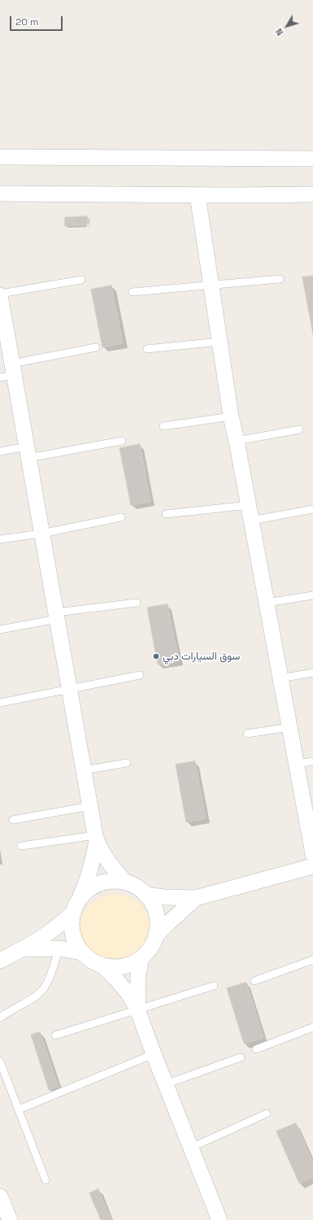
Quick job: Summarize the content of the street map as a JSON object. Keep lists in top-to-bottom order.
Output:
{
  "places": ["سوق السيارات دبي"],
  "scale_bar": "20 m",
  "north": "bottom left"
}
